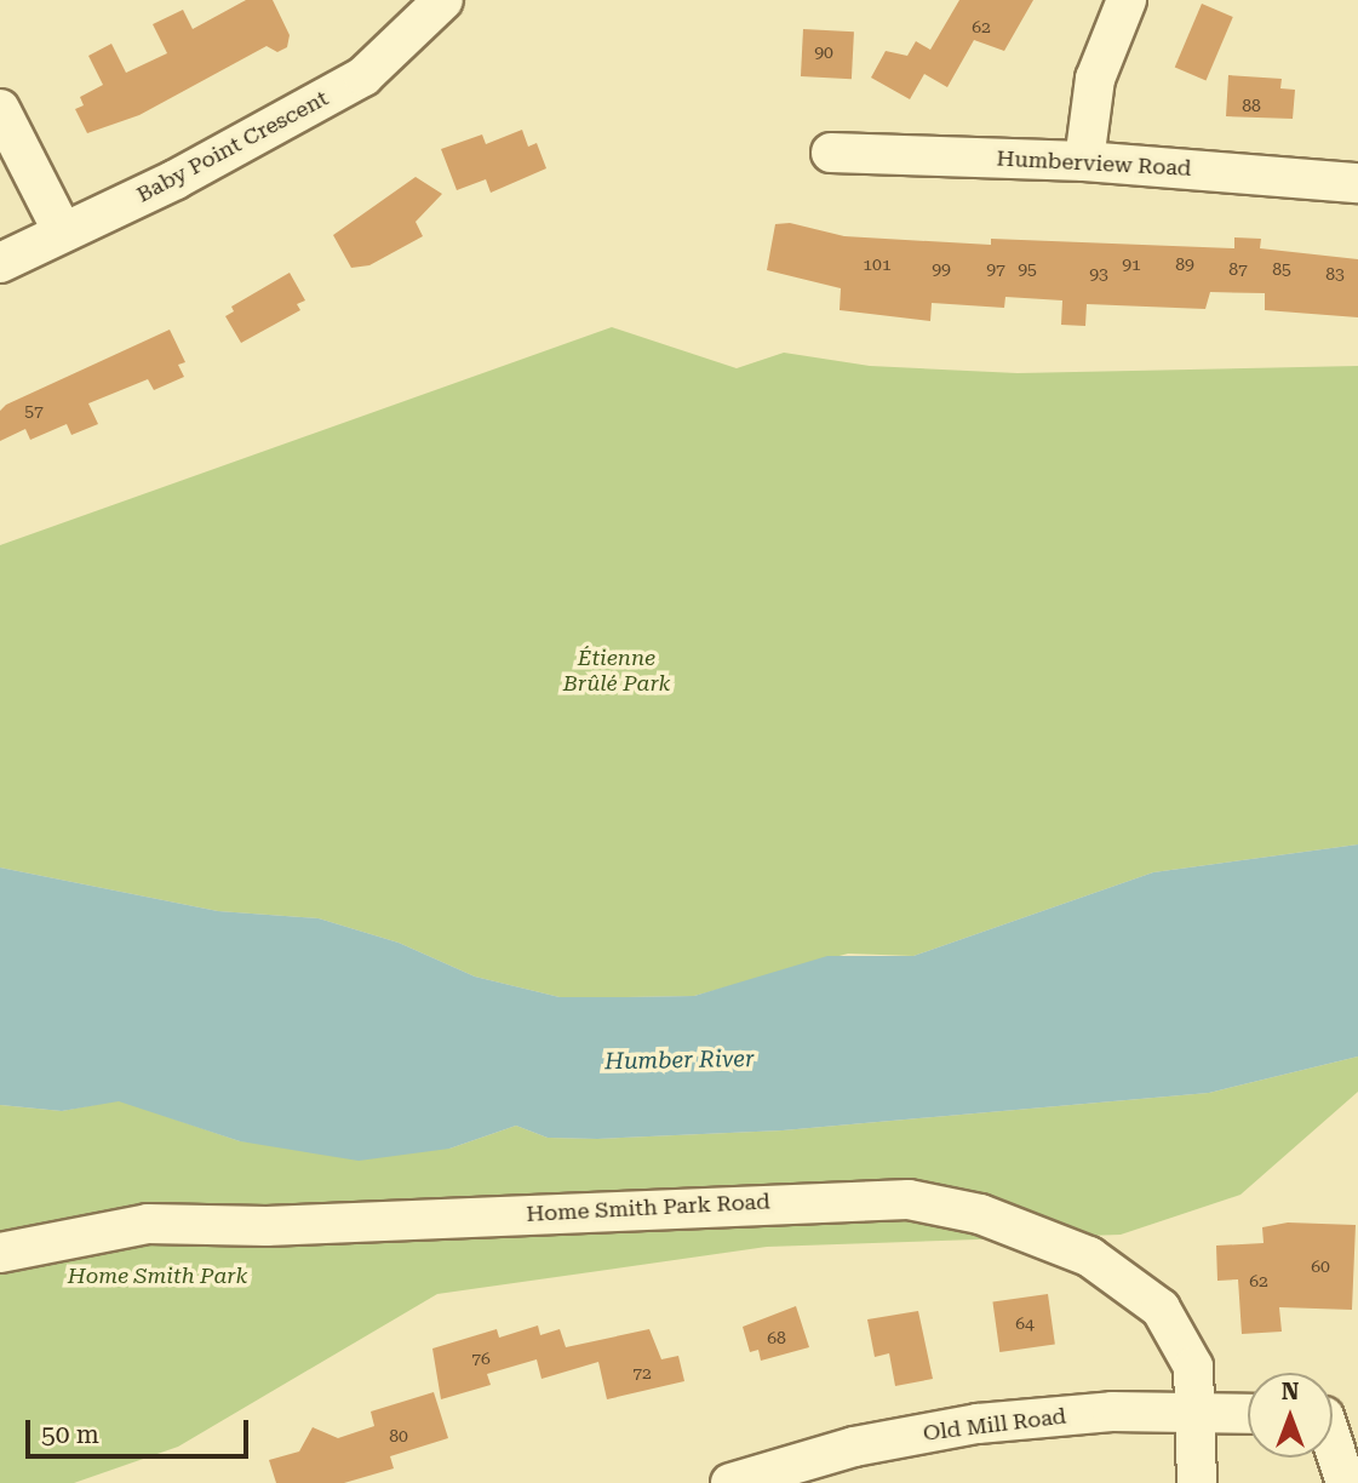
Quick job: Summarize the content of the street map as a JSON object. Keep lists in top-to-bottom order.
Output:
{
  "streets": {
    "street": [
      "Baby Point Crescent",
      "Humberview Road",
      "Home Smith Park Road",
      "Old Mill Road"
    ]
  },
  "crossings": [
    ["Home Smith Park Road", "Old Mill Road"]
  ],
  "water": ["Humber River"],
  "parks": ["Étienne Brûlé Park", "Home Smith Park"],
  "house_numbers": [
    "62",
    "90",
    "88",
    "101",
    "91",
    "89",
    "99",
    "97",
    "95",
    "87",
    "85",
    "93",
    "83",
    "57",
    "60",
    "62",
    "64",
    "68",
    "76",
    "72",
    "80"
  ],
  "scale_bar": "50 m",
  "north": "top"
}
